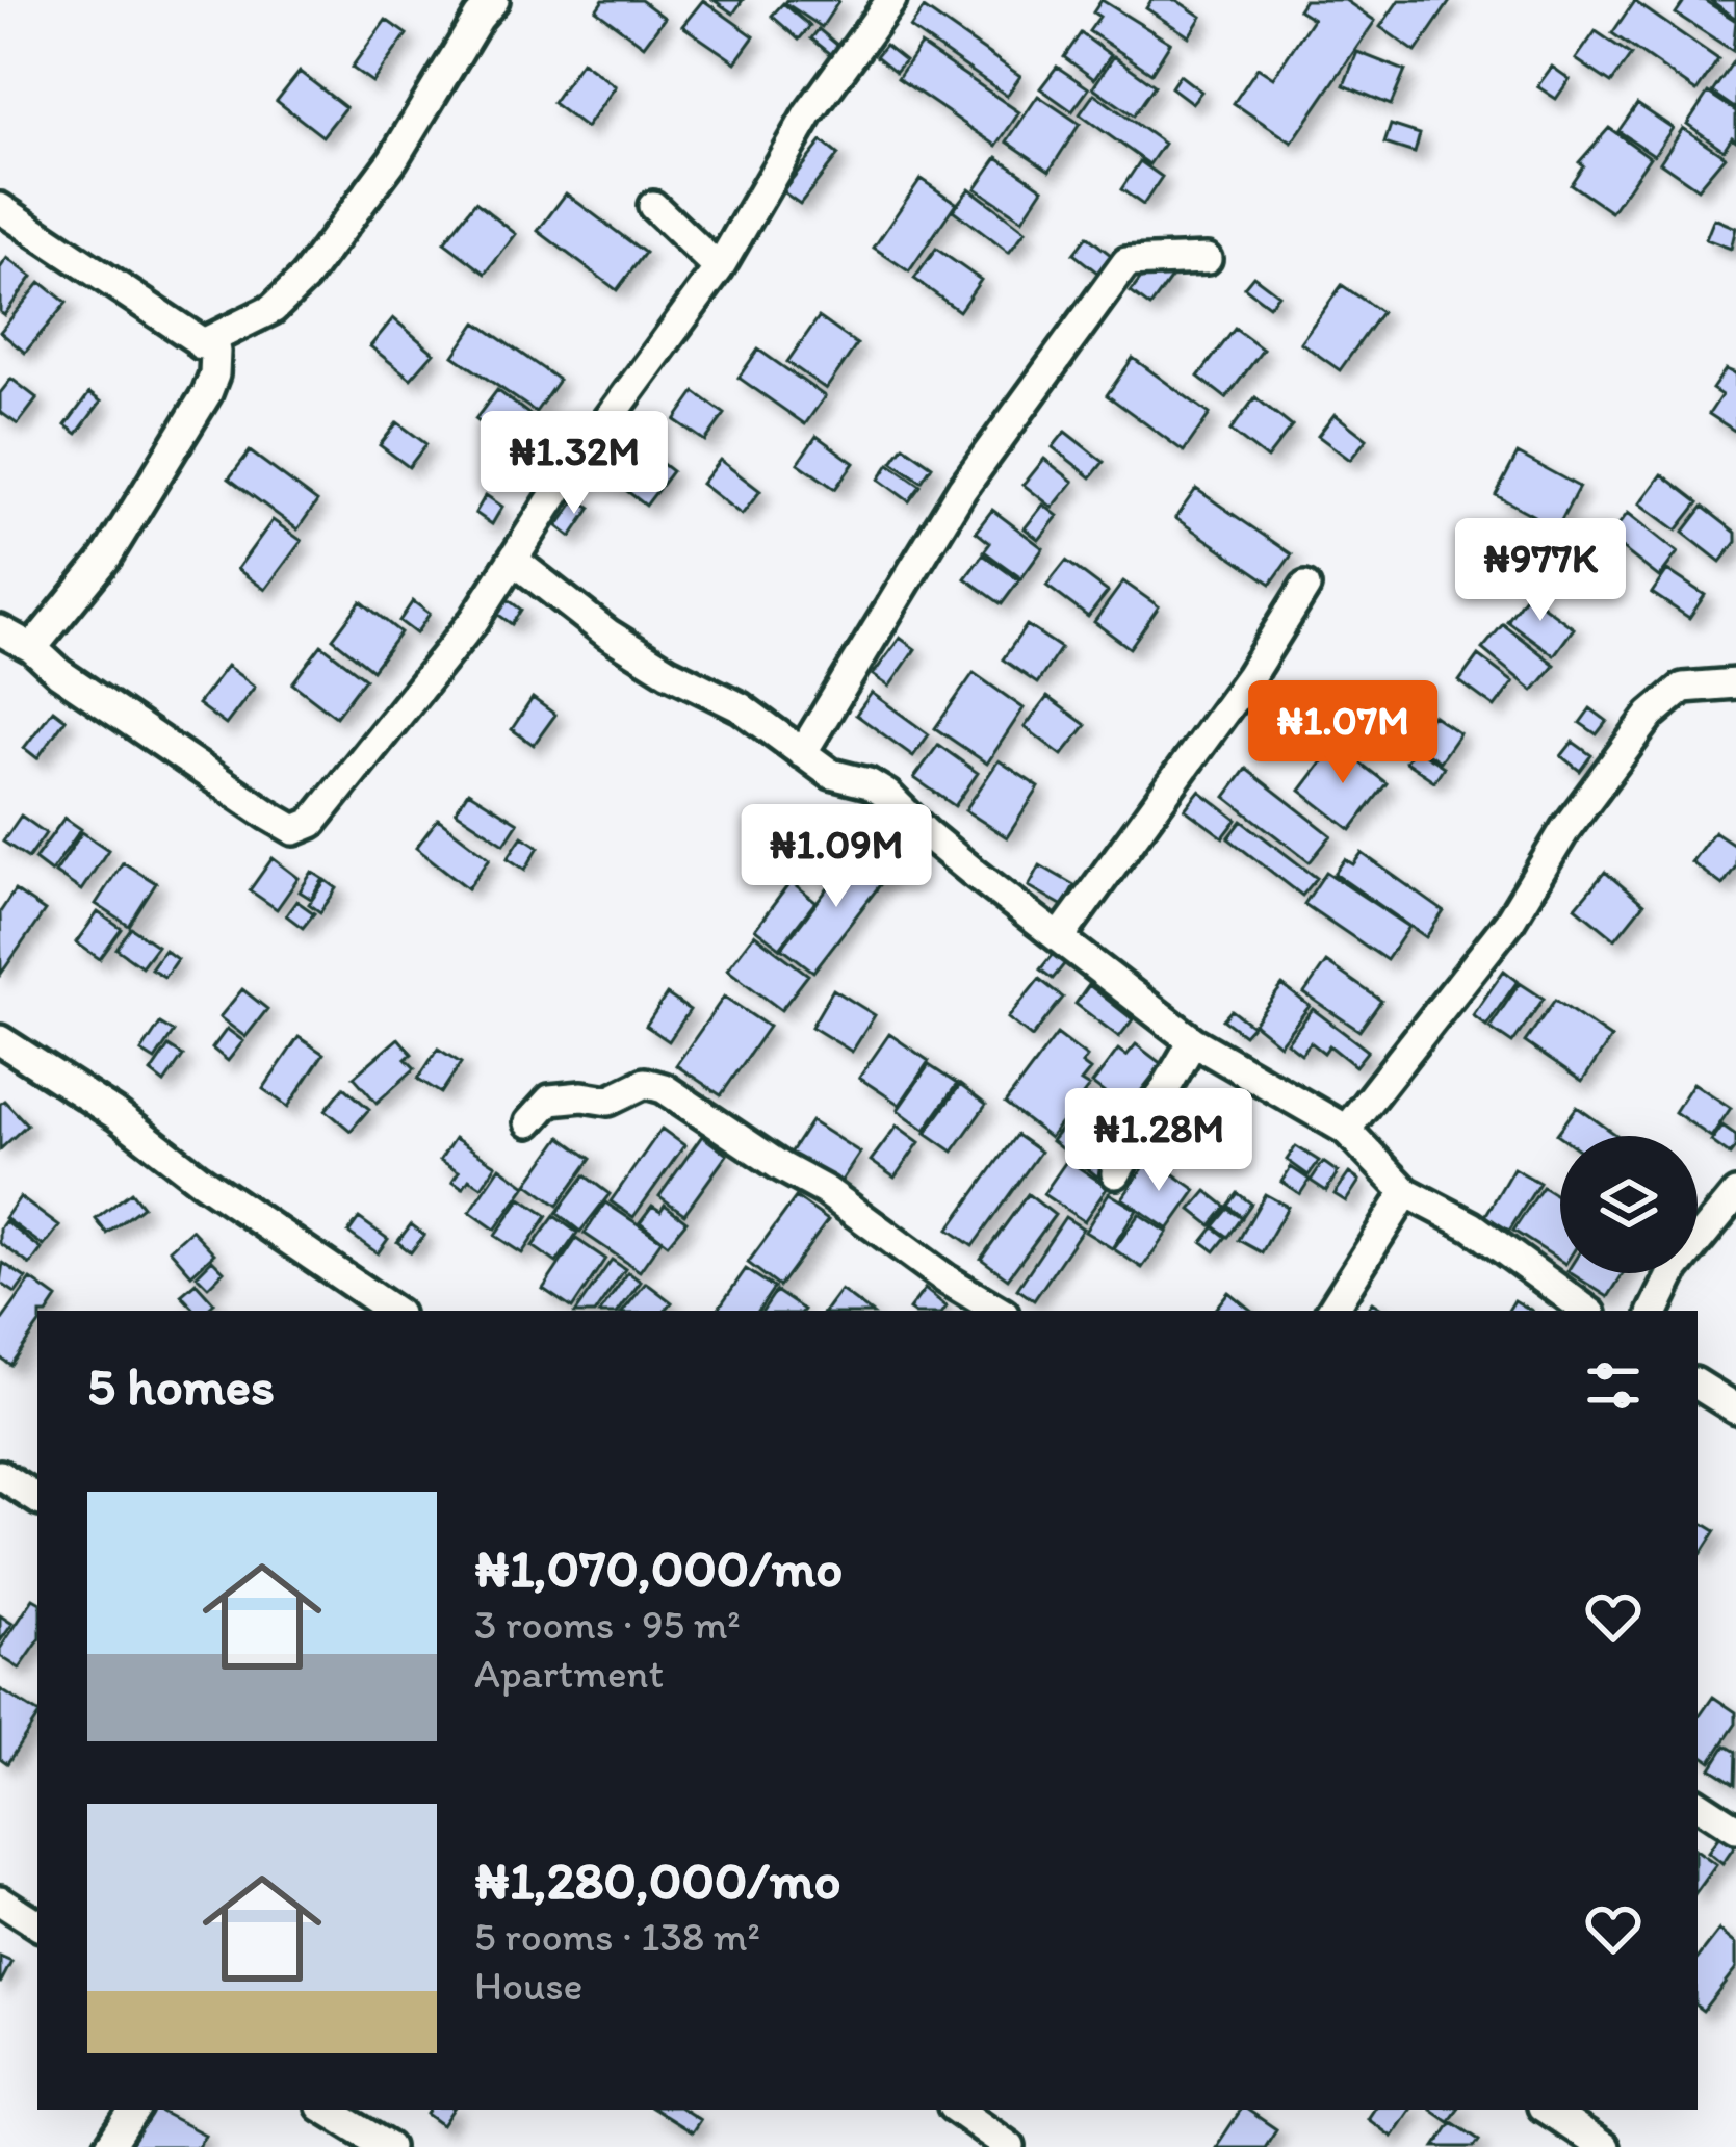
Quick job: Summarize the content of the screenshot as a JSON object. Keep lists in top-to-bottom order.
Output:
{
  "page": {
    "price": [
      "₦1.32M",
      "₦977K",
      "₦1.07M",
      "₦1.09M",
      "₦1.28M"
    ],
    "heading": "5 homes",
    "list": [
      {
        "name": "₦1,070,000/mo",
        "note": "3 rooms · 95 m² · Apartment"
      },
      {
        "name": "₦1,280,000/mo",
        "note": "5 rooms · 138 m² · House"
      }
    ]
  }
}
